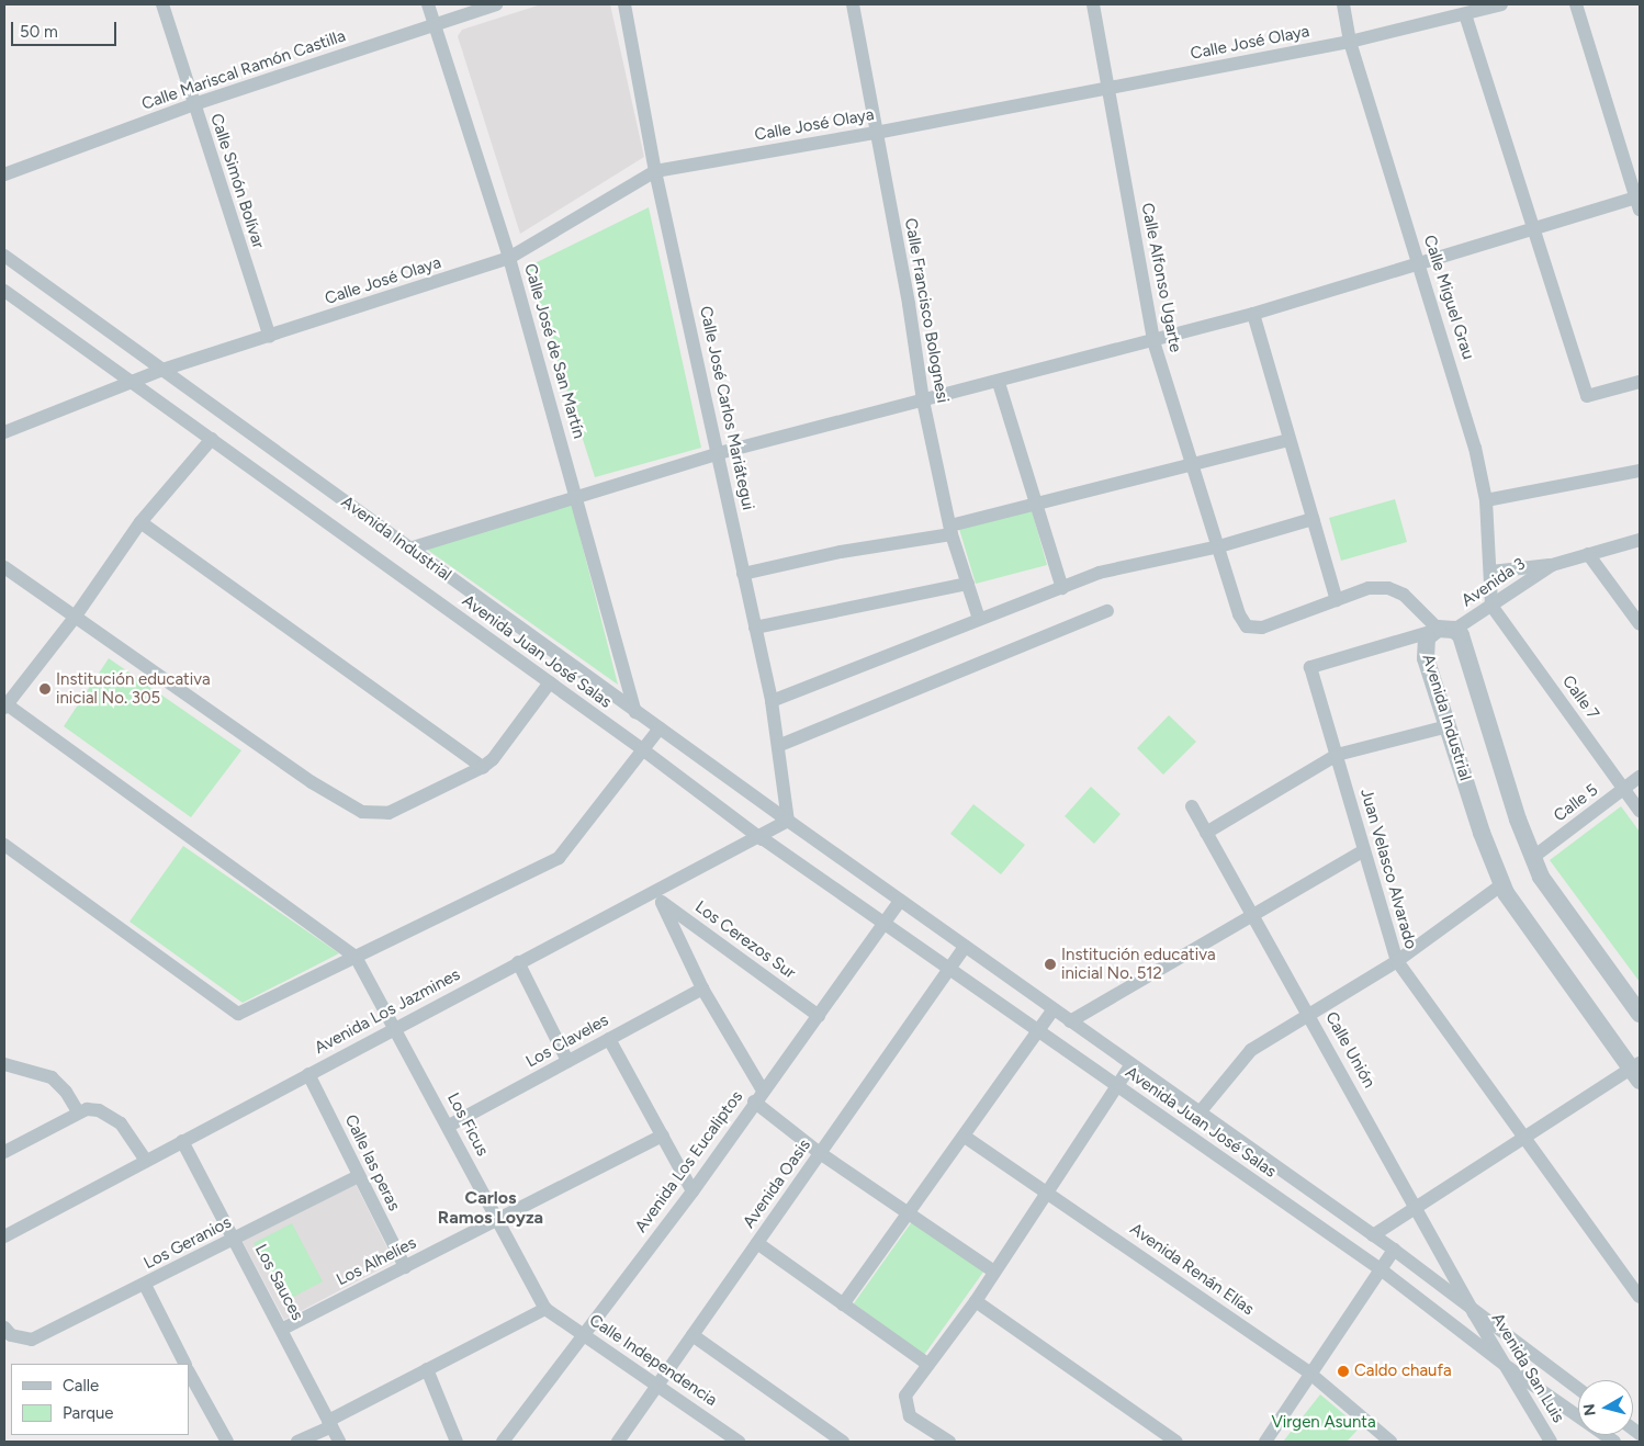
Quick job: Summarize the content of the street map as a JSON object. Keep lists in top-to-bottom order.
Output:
{
  "streets": {
    "street": [
      "Calle José Olaya",
      "Calle Mariscal Ramón Castilla",
      "Calle Simón Bolívar",
      "Calle Alfonso Ugarte",
      "Calle Miguel Grau",
      "Calle Francisco Bolognesi",
      "Calle José de San Martín",
      "Calle José Carlos Mariátegui",
      "Avenida Industrial",
      "Avenida 3",
      "Avenida Juan José Salas",
      "Calle 7",
      "Calle 5",
      "Juan Velasco Alvarado",
      "Los Cerezos Sur",
      "Avenida Los Jazmines",
      "Los Claveles",
      "Calle Unión",
      "Los Ficus",
      "Avenida Los Eucaliptos",
      "Calle las peras",
      "Avenida Oasis",
      "Los Geranios",
      "Los Alhelíes",
      "Avenida Renán Elías",
      "Los Sauces",
      "Calle Independencia",
      "Avenida San Luis"
    ]
  },
  "crossings": [
    ["Calle José Olaya", "Calle Simón Bolívar"],
    ["Calle José Olaya", "Calle Alfonso Ugarte"],
    ["Calle José Olaya", "Calle Miguel Grau"],
    ["Calle José Olaya", "Calle Francisco Bolognesi"],
    ["Calle José Olaya", "Calle José de San Martín"],
    ["Calle José Olaya", "Calle José Carlos Mariátegui"],
    ["Calle José Olaya", "Avenida Industrial"],
    ["Calle José Olaya", "Avenida Juan José Salas"],
    ["Calle Mariscal Ramón Castilla", "Calle Simón Bolívar"],
    ["Calle Mariscal Ramón Castilla", "Calle José de San Martín"],
    ["Calle Miguel Grau", "Avenida 3"],
    ["Calle Miguel Grau", "Calle 7"],
    ["Calle José de San Martín", "Avenida Industrial"],
    ["Calle José Carlos Mariátegui", "Avenida Industrial"],
    ["Calle José Carlos Mariátegui", "Avenida Juan José Salas"],
    ["Calle José Carlos Mariátegui", "Avenida Los Jazmines"],
    ["Avenida Industrial", "Avenida 3"],
    ["Avenida Industrial", "Avenida Juan José Salas"],
    ["Avenida Industrial", "Juan Velasco Alvarado"],
    ["Avenida Industrial", "Avenida Los Jazmines"],
    ["Avenida 3", "Calle 7"],
    ["Avenida 3", "Juan Velasco Alvarado"],
    ["Avenida Juan José Salas", "Avenida Los Jazmines"],
    ["Avenida Juan José Salas", "Calle Unión"],
    ["Avenida Juan José Salas", "Avenida Los Eucaliptos"],
    ["Avenida Juan José Salas", "Avenida Oasis"],
    ["Avenida Juan José Salas", "Avenida San Luis"],
    ["Calle 7", "Calle 5"],
    ["Los Cerezos Sur", "Avenida Los Jazmines"],
    ["Los Cerezos Sur", "Avenida Los Eucaliptos"],
    ["Avenida Los Jazmines", "Los Ficus"],
    ["Avenida Los Jazmines", "Calle las peras"],
    ["Avenida Los Jazmines", "Los Sauces"],
    ["Los Claveles", "Los Ficus"],
    ["Calle Unión", "Avenida San Luis"],
    ["Los Ficus", "Los Alhelíes"],
    ["Los Ficus", "Calle Independencia"],
    ["Avenida Los Eucaliptos", "Calle Independencia"],
    ["Calle las peras", "Los Geranios"],
    ["Calle las peras", "Los Alhelíes"],
    ["Avenida Oasis", "Calle Independencia"],
    ["Los Geranios", "Los Sauces"],
    ["Los Alhelíes", "Los Sauces"]
  ],
  "districts": ["Carlos Ramos Loyza"],
  "parks": ["Virgen Asunta"],
  "places": ["Institución educativa inicial No. 305", "Institución educativa inicial No. 512", "Caldo chaufa"],
  "legend": ["Calle", "Parque"],
  "scale_bar": "50 m",
  "north": "left"
}
